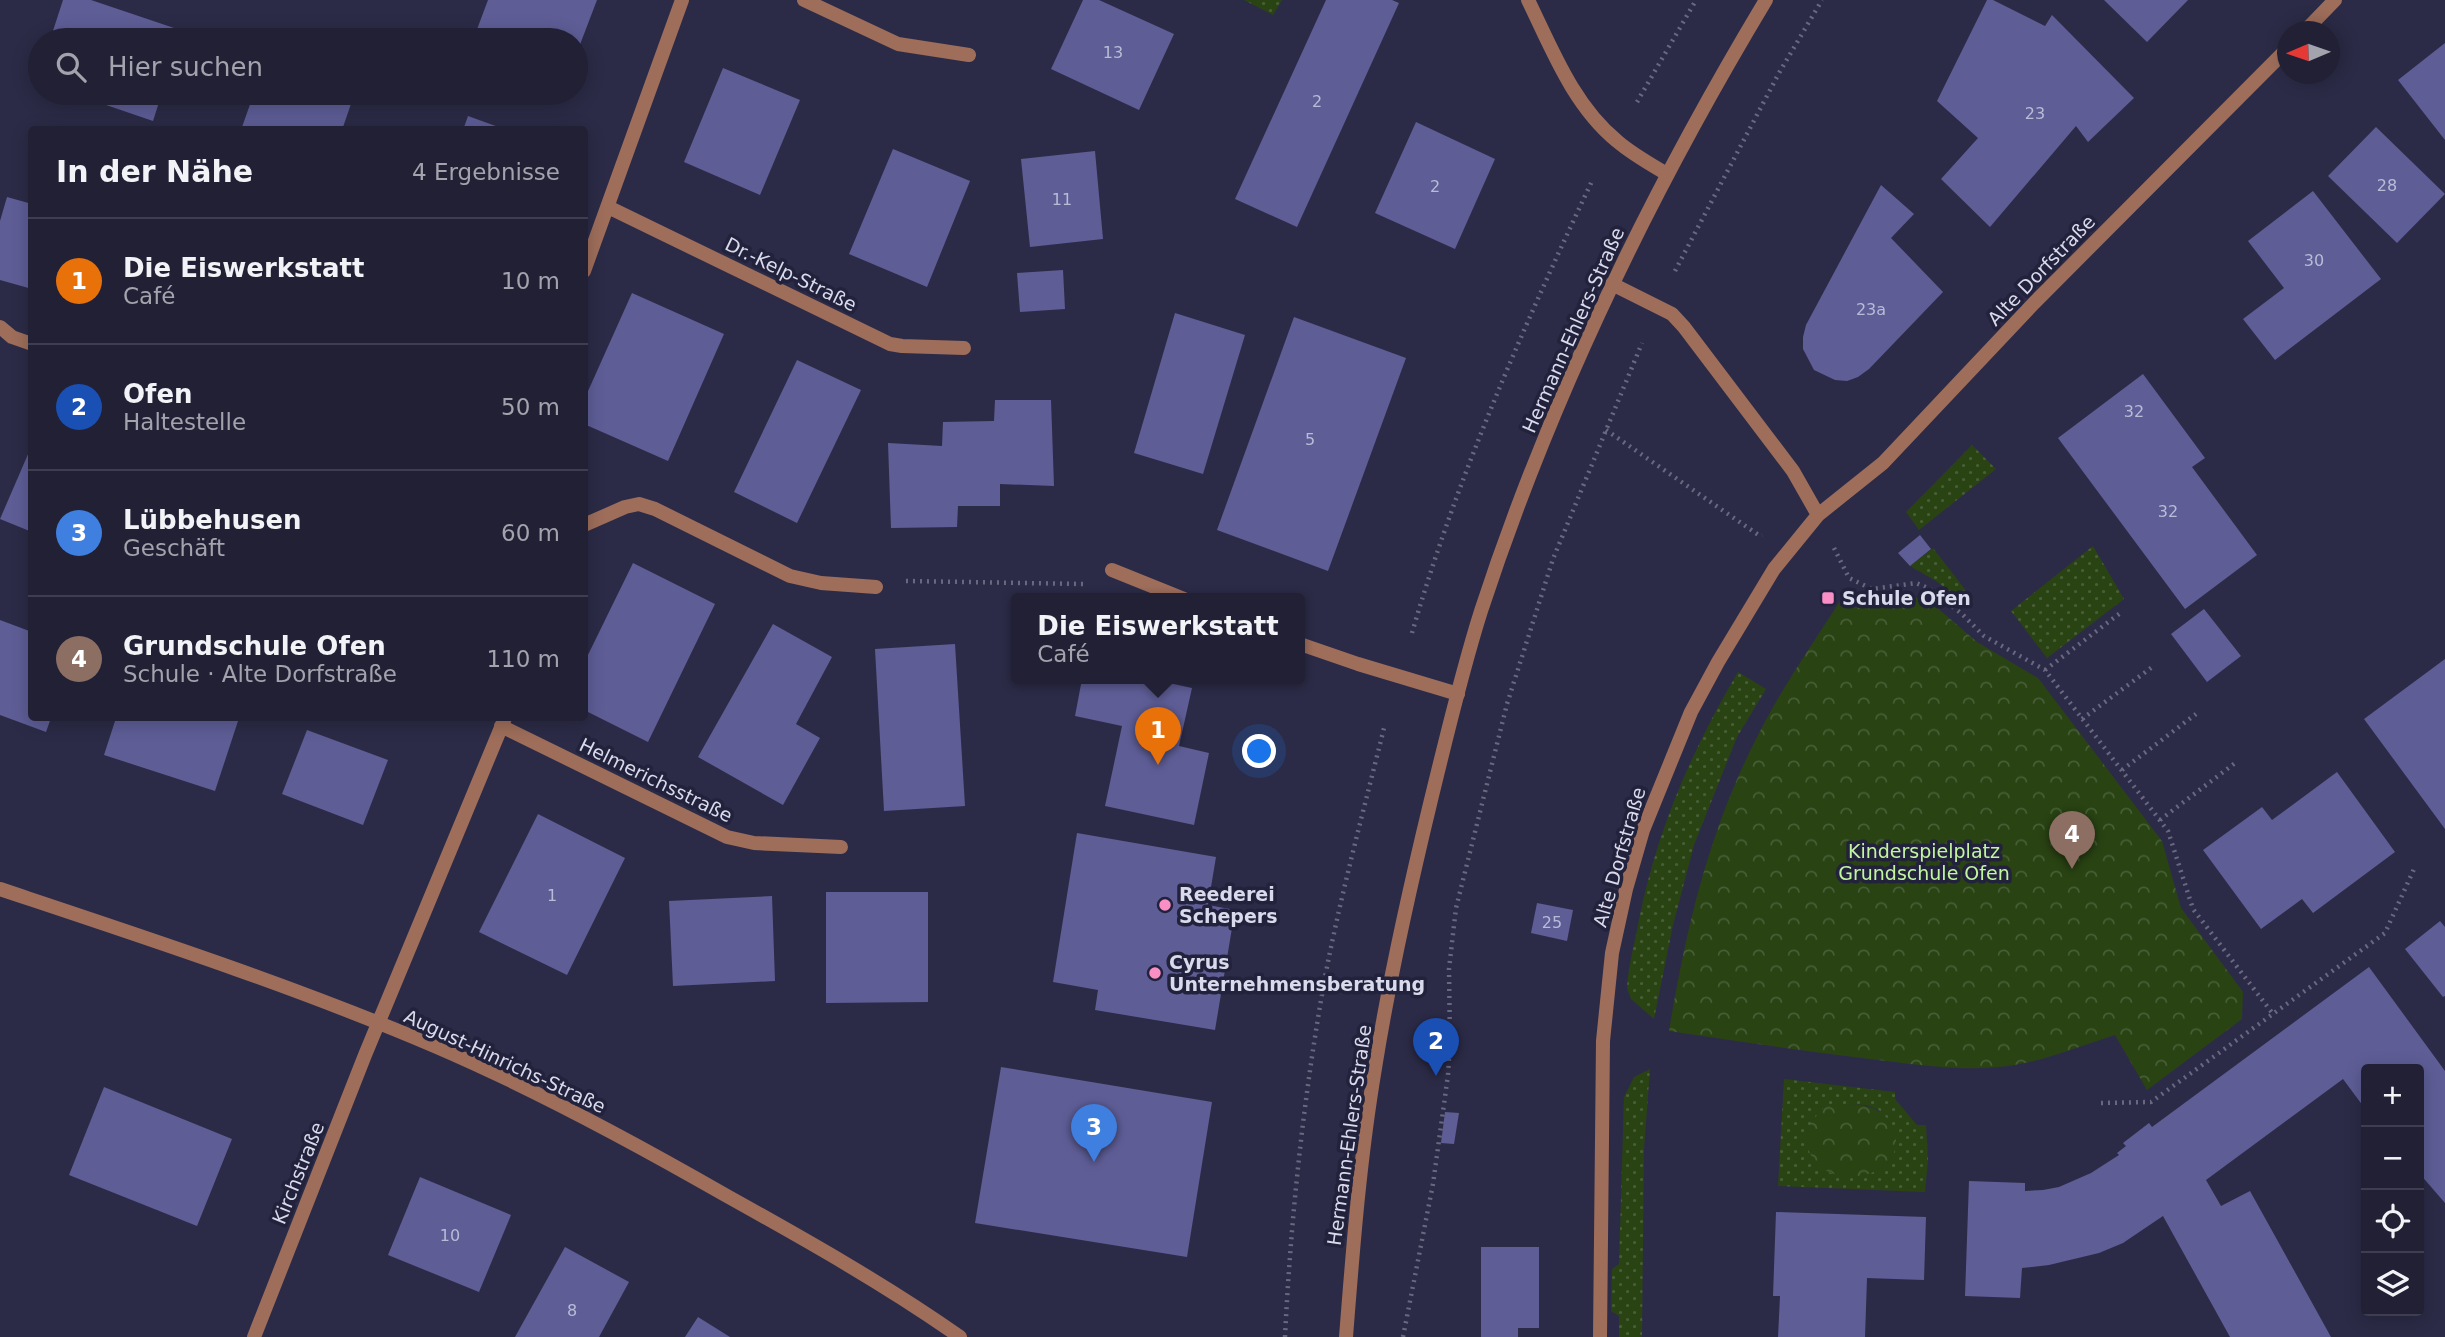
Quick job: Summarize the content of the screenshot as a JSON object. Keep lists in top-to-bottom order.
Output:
{
  "streets": {
    "street": [
      "Alte Dorfstraße",
      "Dr.-Kelp-Straße",
      "Hermann-Ehlers-Straße",
      "Helmerichsstraße",
      "August-Hinrichs-Straße",
      "Kirchstraße"
    ]
  },
  "crossings": [
    ["Helmerichsstraße", "August-Hinrichs-Straße"],
    ["Helmerichsstraße", "Kirchstraße"],
    ["August-Hinrichs-Straße", "Kirchstraße"]
  ],
  "parks": ["Kinderspielplatz Grundschule Ofen"],
  "places": {
    "transit": ["Schule Ofen"],
    "other": ["Reederei Schepers", "Cyrus Unternehmensberatung"]
  },
  "house_numbers": [
    "13",
    "2",
    "23",
    "28",
    "2",
    "11",
    "30",
    "23a",
    "32",
    "5",
    "32",
    "1",
    "25",
    "10",
    "8"
  ],
  "north": "left",
  "page": {
    "search": "Hier suchen",
    "heading": ["In der Nähe", "4 Ergebnisse"],
    "list": [
      {
        "mark": "1",
        "name": "Die Eiswerkstatt",
        "note": "Café",
        "value": "10 m"
      },
      {
        "mark": "2",
        "name": "Ofen",
        "note": "Haltestelle",
        "value": "50 m"
      },
      {
        "mark": "3",
        "name": "Lübbehusen",
        "note": "Geschäft",
        "value": "60 m"
      },
      {
        "mark": "4",
        "name": "Grundschule Ofen",
        "note": "Schule · Alte Dorfstraße",
        "value": "110 m"
      }
    ],
    "popup": ["Die Eiswerkstatt", "Café"],
    "pins": [
      "1",
      "4",
      "2",
      "3"
    ],
    "map_buttons": ["+", "−"]
  }
}
